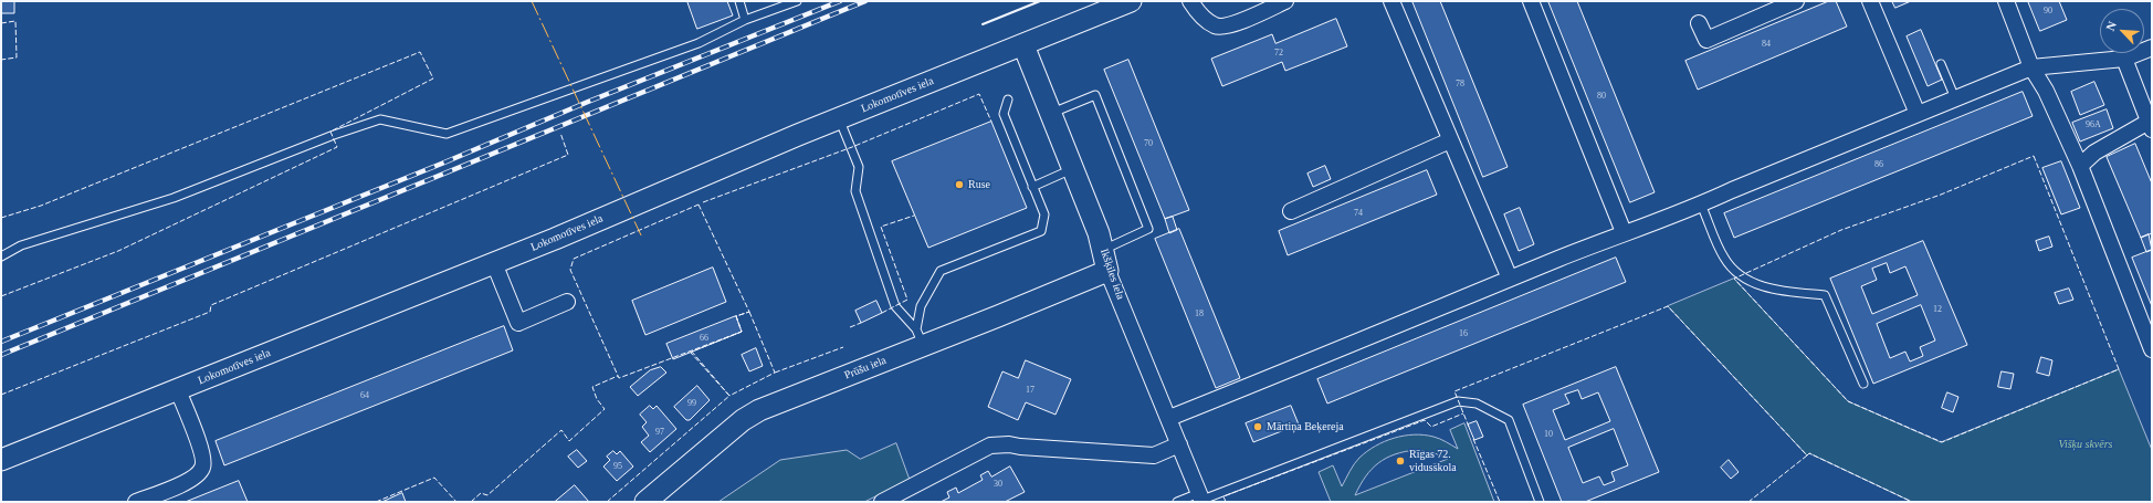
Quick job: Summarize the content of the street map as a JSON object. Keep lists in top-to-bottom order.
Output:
{
  "streets": {
    "street": ["Lokomotīves iela", "Ikšķiles iela", "Prūšu iela"]
  },
  "crossings": [
    ["Lokomotīves iela", "Ikšķiles iela"],
    ["Ikšķiles iela", "Prūšu iela"]
  ],
  "parks": ["Višķu skvērs"],
  "places": ["Ruse", "Mārtiņa Beķereja", "Rīgas 72. vidusskola"],
  "house_numbers": [
    "90",
    "84",
    "72",
    "78",
    "80",
    "96A",
    "70",
    "86",
    "74",
    "12",
    "18",
    "16",
    "66",
    "17",
    "64",
    "99",
    "97",
    "10",
    "95",
    "30"
  ],
  "north": "top left"
}
